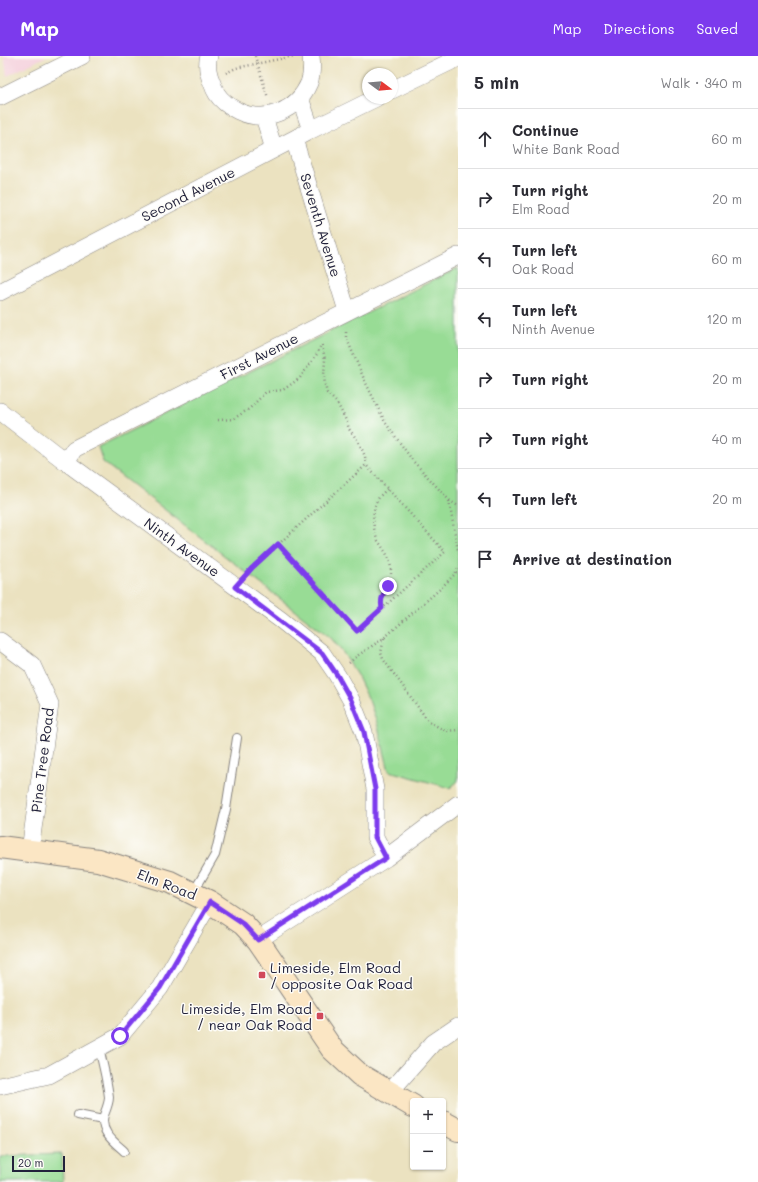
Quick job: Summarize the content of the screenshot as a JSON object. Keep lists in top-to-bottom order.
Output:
{
  "streets": {
    "street": [
      "Second Avenue",
      "Seventh Avenue",
      "First Avenue",
      "Ninth Avenue",
      "Pine Tree Road",
      "Elm Road"
    ]
  },
  "crossings": [
    ["Second Avenue", "Seventh Avenue"],
    ["Seventh Avenue", "First Avenue"],
    ["First Avenue", "Ninth Avenue"],
    ["Pine Tree Road", "Elm Road"]
  ],
  "places": {
    "transit": ["Limeside, Elm Road / opposite Oak Road", "Limeside, Elm Road / near Oak Road"]
  },
  "scale_bar": "20 m",
  "north": "right",
  "page": {
    "header": "Map",
    "nav": ["Map", "Directions", "Saved"],
    "heading": ["5 min", "Walk · 340 m"],
    "list": [
      ["Continue", "White Bank Road", "60 m"],
      ["Turn right", "Elm Road", "20 m"],
      ["Turn left", "Oak Road", "60 m"],
      ["Turn left", "Ninth Avenue", "120 m"],
      ["Turn right", "20 m"],
      ["Turn right", "40 m"],
      ["Turn left", "20 m"],
      "Arrive at destination"
    ],
    "map_buttons": ["+", "−"],
    "scale": "20 m"
  }
}
